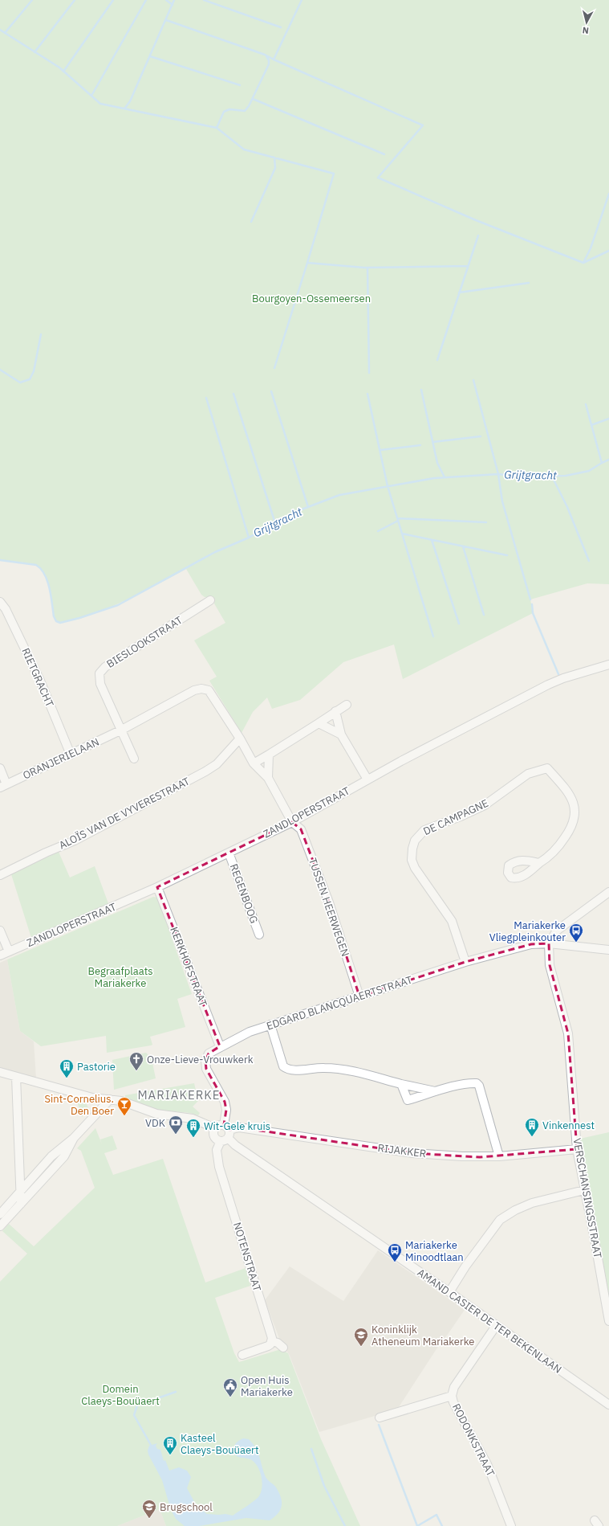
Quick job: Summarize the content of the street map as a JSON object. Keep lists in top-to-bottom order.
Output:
{
  "streets": {
    "street": [
      "BIESLOOKSTRAAT",
      "RIETGRACHT",
      "ORANJERIELAAN",
      "ZANDLOPERSTRAAT",
      "ALOÏS VAN DE VYVERESTRAAT",
      "DE CAMPAGNE",
      "REGENBOOG",
      "TUSSEN HEERWEGEN",
      "KERKHOFSTRAAT",
      "EDGARD BLANCQUAERTSTRAAT",
      "RIJAKKER",
      "VERSCHANSINGSSTRAAT",
      "NOTENSTRAAT",
      "AMAND CASIER DE TER BEKENLAAN",
      "RODONKSTRAAT"
    ]
  },
  "crossings": [
    ["BIESLOOKSTRAAT", "ORANJERIELAAN"],
    ["RIETGRACHT", "ORANJERIELAAN"],
    ["ORANJERIELAAN", "ALOÏS VAN DE VYVERESTRAAT"],
    ["ORANJERIELAAN", "TUSSEN HEERWEGEN"],
    ["ZANDLOPERSTRAAT", "REGENBOOG"],
    ["ZANDLOPERSTRAAT", "TUSSEN HEERWEGEN"],
    ["ZANDLOPERSTRAAT", "KERKHOFSTRAAT"],
    ["DE CAMPAGNE", "EDGARD BLANCQUAERTSTRAAT"],
    ["TUSSEN HEERWEGEN", "EDGARD BLANCQUAERTSTRAAT"],
    ["KERKHOFSTRAAT", "EDGARD BLANCQUAERTSTRAAT"],
    ["EDGARD BLANCQUAERTSTRAAT", "RIJAKKER"],
    ["EDGARD BLANCQUAERTSTRAAT", "VERSCHANSINGSSTRAAT"],
    ["EDGARD BLANCQUAERTSTRAAT", "NOTENSTRAAT"],
    ["EDGARD BLANCQUAERTSTRAAT", "AMAND CASIER DE TER BEKENLAAN"],
    ["RIJAKKER", "VERSCHANSINGSSTRAAT"],
    ["RIJAKKER", "NOTENSTRAAT"],
    ["RIJAKKER", "AMAND CASIER DE TER BEKENLAAN"],
    ["NOTENSTRAAT", "AMAND CASIER DE TER BEKENLAAN"],
    ["AMAND CASIER DE TER BEKENLAAN", "RODONKSTRAAT"]
  ],
  "districts": ["MARIAKERKE"],
  "water": ["Grijtgracht"],
  "parks": ["Bourgoyen-Ossemeersen", "Begraafplaats Mariakerke", "Domein Claeys-Bouüaert"],
  "places": {
    "bus stop": ["Mariakerke Vliegpleinkouter", "Mariakerke Minoodtlaan"],
    "church": ["Onze-Lieve-Vrouwkerk"],
    "building": [
      "Pastorie",
      "Vinkennest",
      "Wit-Gele kruis",
      "Kasteel Claeys-Bouüaert"
    ],
    "bar": ["Sint-Cornelius. Den Boer"],
    "bank": ["VDK"],
    "school or university": ["Koninklijk Atheneum Mariakerke", "Brugschool"],
    "public building": ["Open Huis Mariakerke"]
  },
  "north": "bottom"
}
